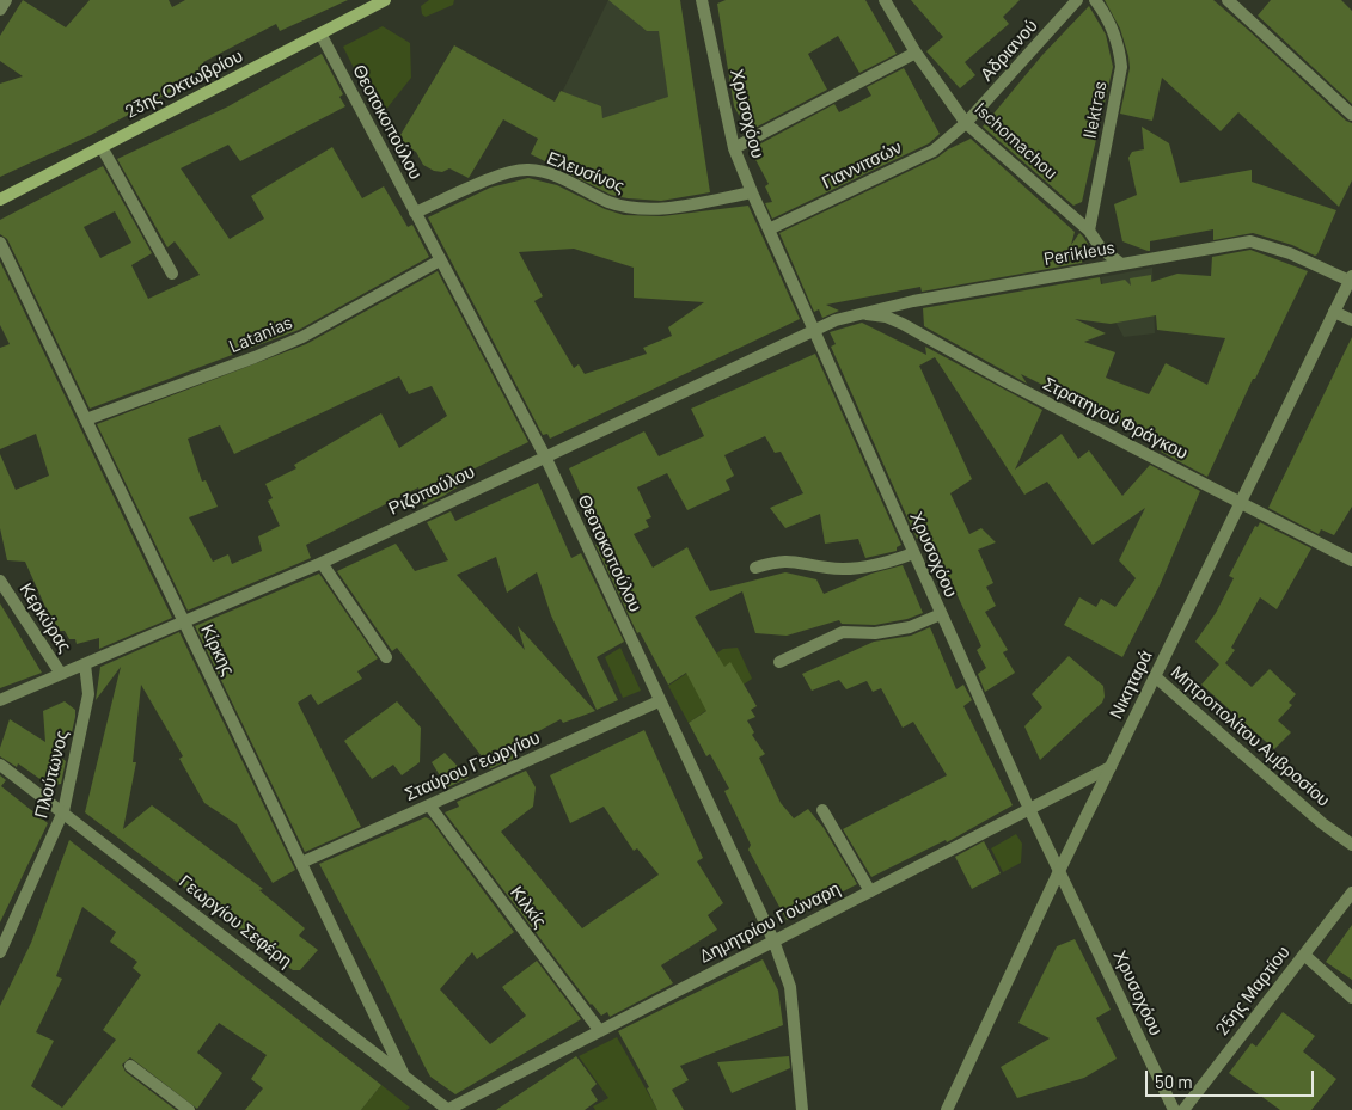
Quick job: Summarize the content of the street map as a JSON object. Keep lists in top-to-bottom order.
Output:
{
  "streets": {
    "main road": ["23ης Οκτωβρίου"],
    "street": [
      "Αδριανού",
      "Ilektras",
      "Χρυσοχόου",
      "Θεοτοκοπούλου",
      "Ischomachou",
      "Γιαννιτσών",
      "Ελευσίνος",
      "Perikleus",
      "Latanias",
      "Στρατηγού Φράγκου",
      "Ριζοπούλου",
      "Κερκύρας",
      "Κίρκης",
      "Νικηταρά",
      "Μητροπολίτου Αμβροσίου",
      "Σταύρου Γεωργίου",
      "Πλούτωνος",
      "Κιλκίς",
      "Γεωργίου Σεφέρη",
      "Δημητρίου Γούναρη",
      "25ης Μαρτίου"
    ]
  },
  "crossings": [
    ["Αδριανού", "Ischomachou"],
    ["Αδριανού", "Γιαννιτσών"],
    ["23ης Οκτωβρίου", "Θεοτοκοπούλου"],
    ["Ilektras", "Ischomachou"],
    ["Χρυσοχόου", "Γιαννιτσών"],
    ["Χρυσοχόου", "Ελευσίνος"],
    ["Χρυσοχόου", "Perikleus"],
    ["Χρυσοχόου", "Ριζοπούλου"],
    ["Χρυσοχόου", "Νικηταρά"],
    ["Χρυσοχόου", "Δημητρίου Γούναρη"],
    ["Θεοτοκοπούλου", "Ελευσίνος"],
    ["Θεοτοκοπούλου", "Latanias"],
    ["Θεοτοκοπούλου", "Ριζοπούλου"],
    ["Θεοτοκοπούλου", "Σταύρου Γεωργίου"],
    ["Θεοτοκοπούλου", "Δημητρίου Γούναρη"],
    ["Ischomachou", "Γιαννιτσών"],
    ["Ischomachou", "Perikleus"],
    ["Perikleus", "Στρατηγού Φράγκου"],
    ["Perikleus", "Ριζοπούλου"],
    ["Perikleus", "Νικηταρά"],
    ["Latanias", "Κίρκης"],
    ["Στρατηγού Φράγκου", "Νικηταρά"],
    ["Ριζοπούλου", "Κερκύρας"],
    ["Ριζοπούλου", "Κίρκης"],
    ["Ριζοπούλου", "Πλούτωνος"],
    ["Κίρκης", "Σταύρου Γεωργίου"],
    ["Κίρκης", "Γεωργίου Σεφέρη"],
    ["Νικηταρά", "Μητροπολίτου Αμβροσίου"],
    ["Νικηταρά", "Δημητρίου Γούναρη"],
    ["Σταύρου Γεωργίου", "Κιλκίς"],
    ["Πλούτωνος", "Γεωργίου Σεφέρη"],
    ["Κιλκίς", "Δημητρίου Γούναρη"],
    ["Γεωργίου Σεφέρη", "Δημητρίου Γούναρη"]
  ],
  "scale_bar": "50 m"
}
